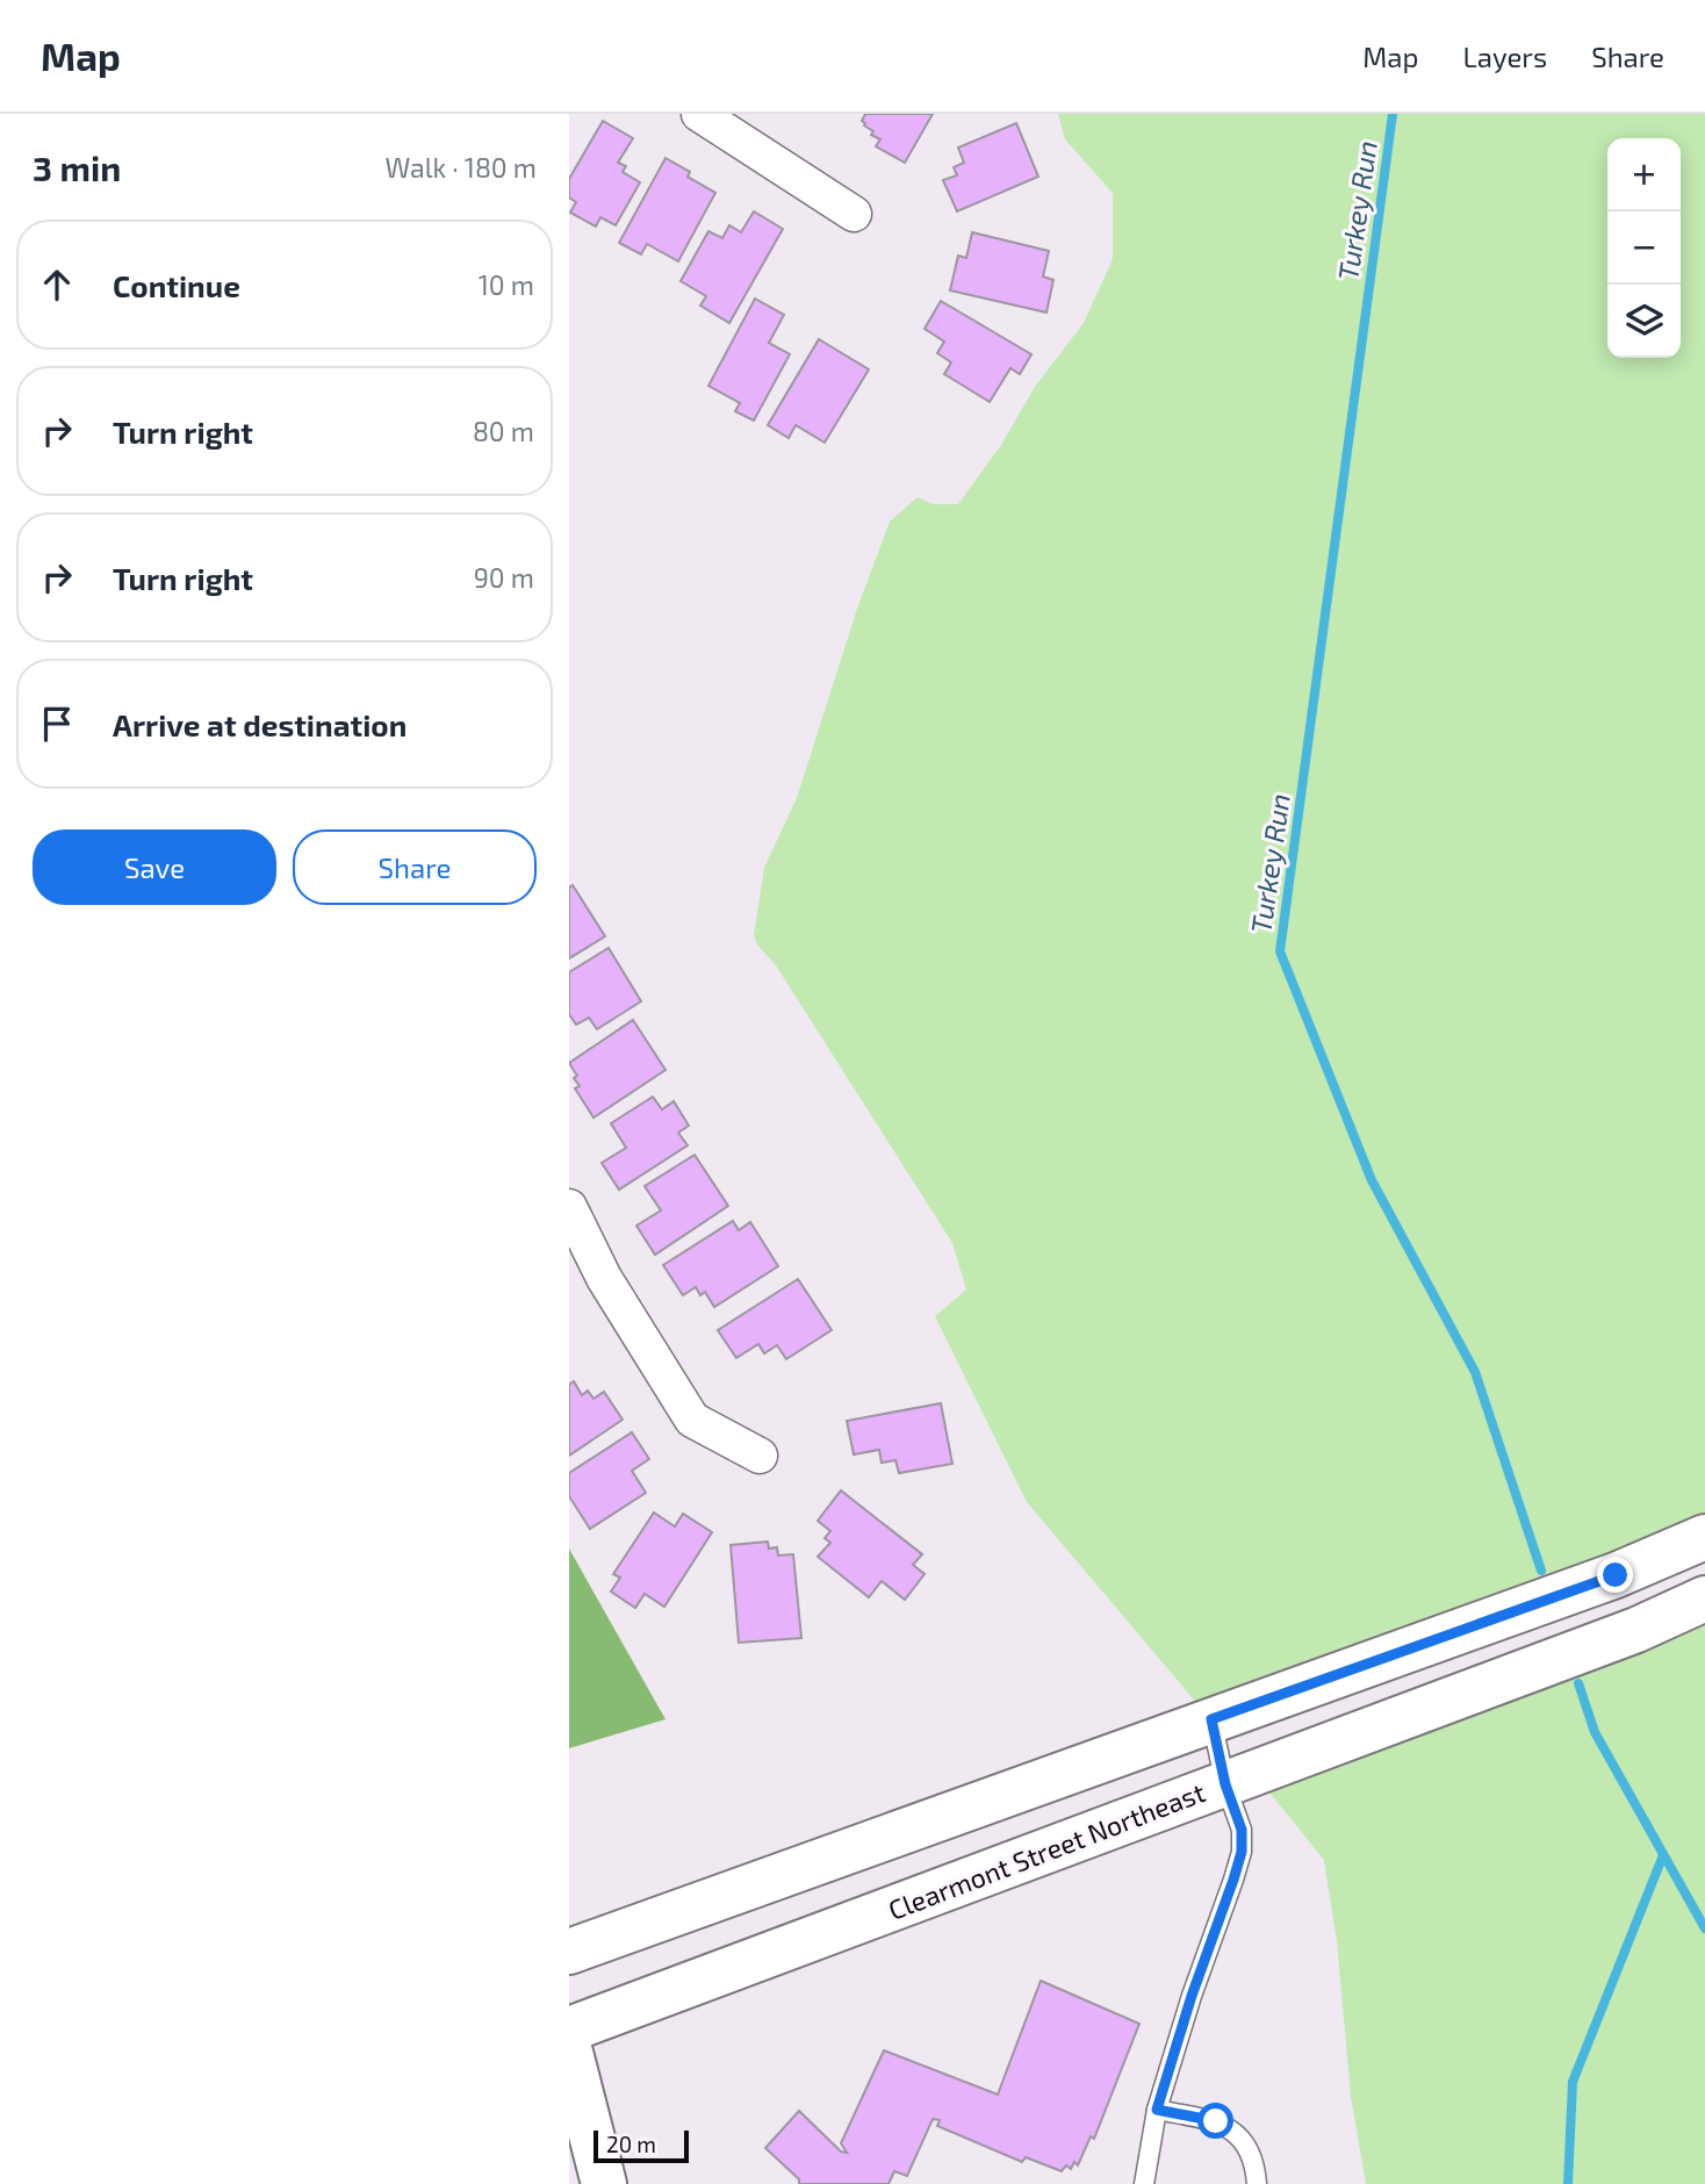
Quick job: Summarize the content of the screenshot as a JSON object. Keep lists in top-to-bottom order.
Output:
{
  "streets": {
    "street": ["Clearmont Street Northeast"]
  },
  "water": ["Turkey Run"],
  "scale_bar": "20 m",
  "page": {
    "header": "Map",
    "nav": ["Map", "Layers", "Share"],
    "heading": ["3 min", "Walk · 180 m"],
    "map_buttons": ["+", "−"],
    "list": [
      ["Continue", "10 m"],
      ["Turn right", "80 m"],
      ["Turn right", "90 m"],
      "Arrive at destination"
    ],
    "buttons": ["Save", "Share"],
    "scale": "20 m"
  }
}
